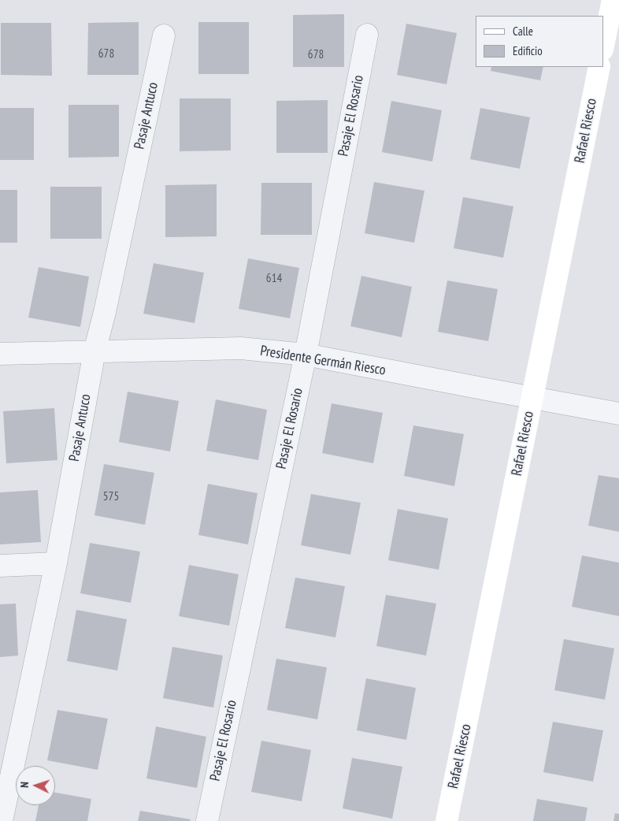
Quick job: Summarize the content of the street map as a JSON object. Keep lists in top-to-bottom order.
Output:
{
  "streets": {
    "main road": ["Rafael Riesco"],
    "street": ["Pasaje Antuco", "Pasaje El Rosario", "Presidente Germán Riesco"]
  },
  "crossings": [
    ["Pasaje Antuco", "Presidente Germán Riesco"],
    ["Pasaje El Rosario", "Presidente Germán Riesco"],
    ["Rafael Riesco", "Presidente Germán Riesco"]
  ],
  "house_numbers": [
    "678",
    "678",
    "614",
    "575"
  ],
  "legend": ["Calle", "Edificio"],
  "north": "left"
}
